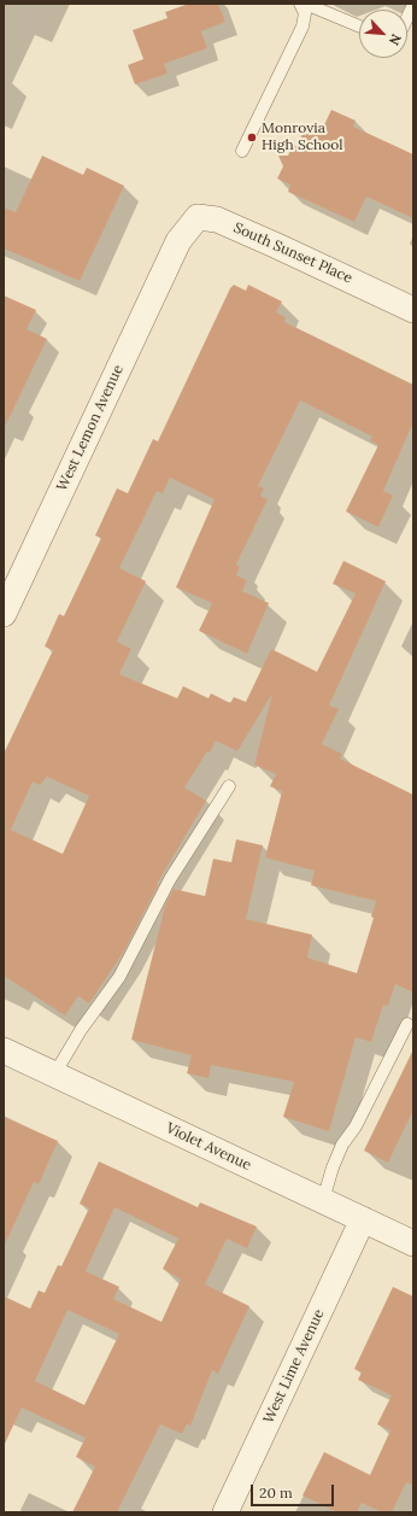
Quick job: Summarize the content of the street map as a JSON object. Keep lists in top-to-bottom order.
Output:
{
  "streets": {
    "street": [
      "South Sunset Place",
      "West Lemon Avenue",
      "Violet Avenue",
      "West Lime Avenue"
    ]
  },
  "crossings": [
    ["South Sunset Place", "West Lemon Avenue"],
    ["Violet Avenue", "West Lime Avenue"]
  ],
  "places": ["Monrovia High School"],
  "scale_bar": "20 m",
  "north": "bottom right"
}
